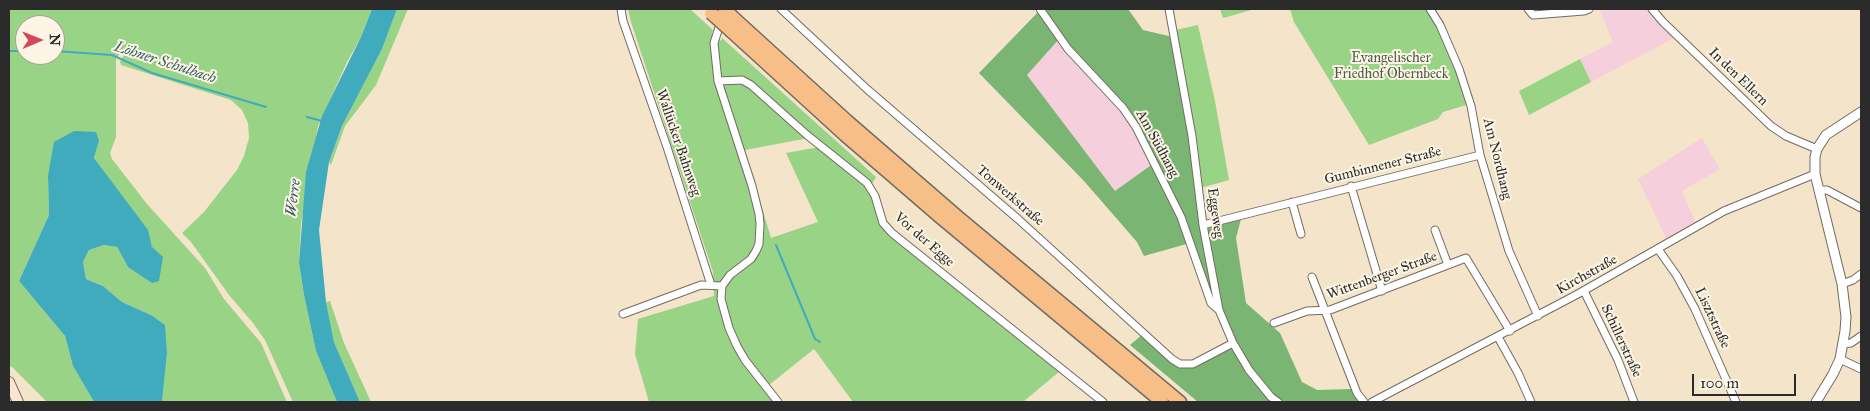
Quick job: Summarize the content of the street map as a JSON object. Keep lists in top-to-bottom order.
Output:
{
  "streets": {
    "street": [
      "In den Ellern",
      "Wallücker Bahnweg",
      "Am Südhang",
      "Am Nordhang",
      "Gumbinnener Straße",
      "Tonwerkstraße",
      "Eggeweg",
      "Vor der Egge",
      "Kirchstraße",
      "Wittenberger Straße",
      "Lisztstraße",
      "Schillerstraße"
    ]
  },
  "crossings": [
    ["Am Südhang", "Eggeweg"],
    ["Am Nordhang", "Gumbinnener Straße"],
    ["Am Nordhang", "Kirchstraße"],
    ["Gumbinnener Straße", "Eggeweg"],
    ["Tonwerkstraße", "Eggeweg"],
    ["Kirchstraße", "Wittenberger Straße"],
    ["Kirchstraße", "Lisztstraße"],
    ["Kirchstraße", "Schillerstraße"]
  ],
  "water": ["Löhner Schulbach", "Werre"],
  "parks": ["Evangelischer Friedhof Obernbeck"],
  "scale_bar": "100 m",
  "north": "right"
}
